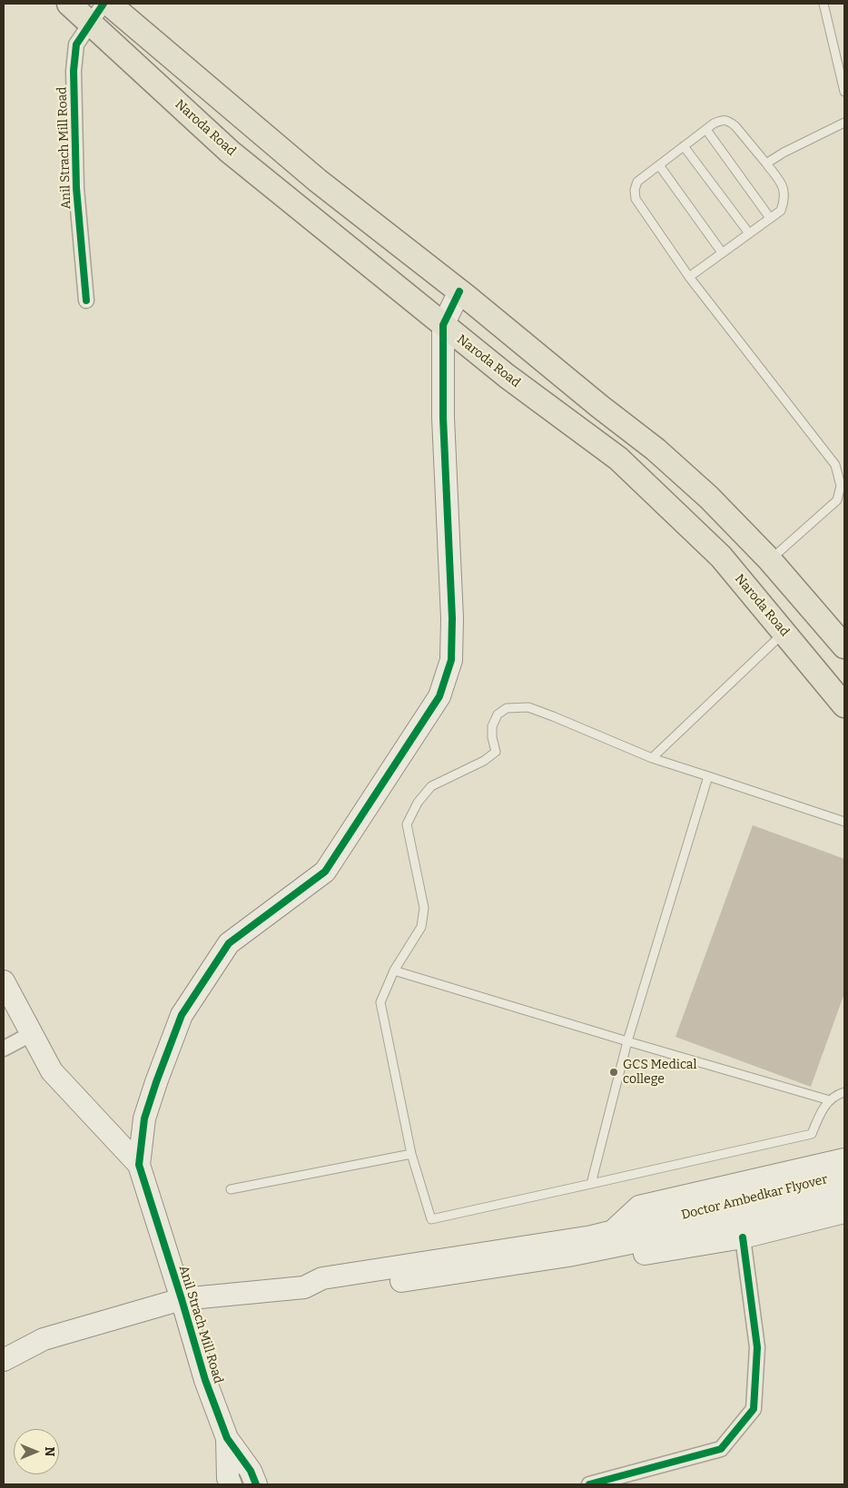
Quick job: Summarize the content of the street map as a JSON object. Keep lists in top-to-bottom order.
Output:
{
  "streets": {
    "main road": ["Naroda Road"],
    "street": ["Anil Strach Mill Road", "Doctor Ambedkar Flyover"]
  },
  "crossings": [
    ["Naroda Road", "Anil Strach Mill Road"]
  ],
  "places": ["GCS Medical college"],
  "north": "right"
}
